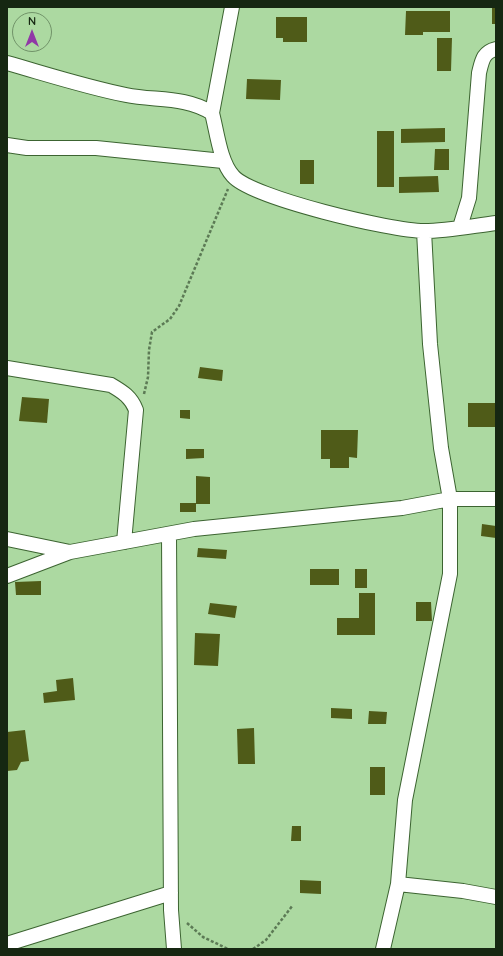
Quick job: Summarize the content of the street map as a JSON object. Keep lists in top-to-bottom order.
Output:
{
  "north": "top"
}
